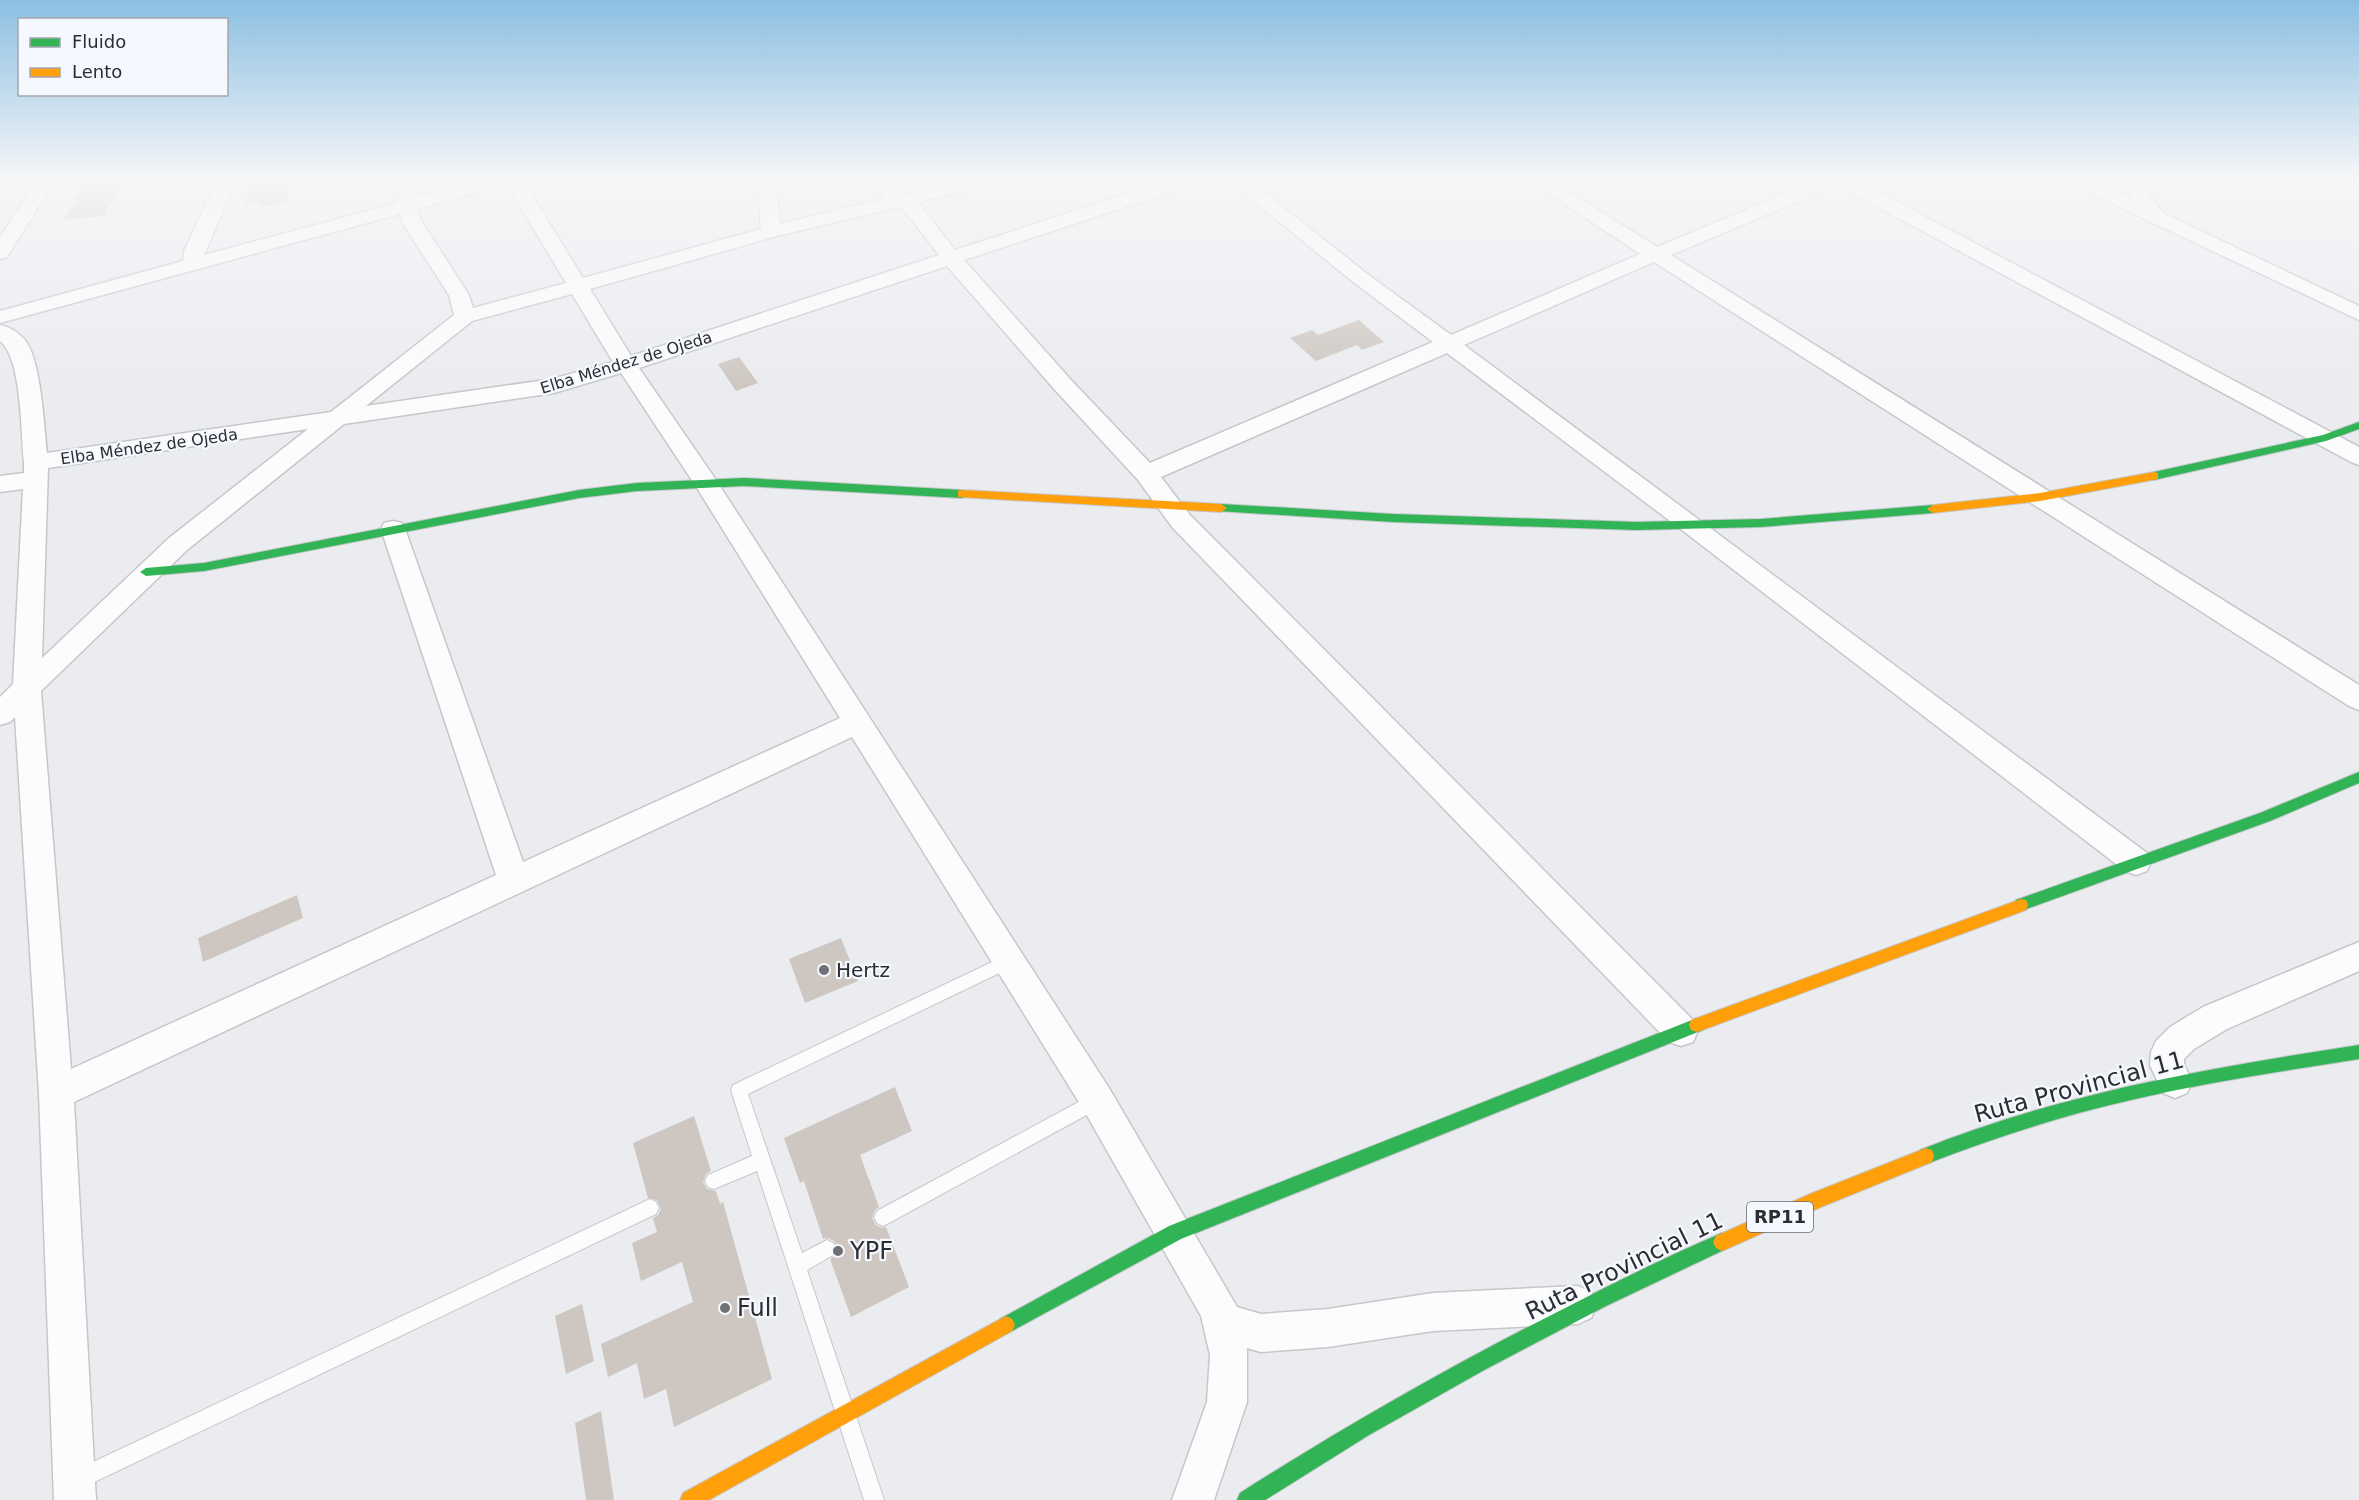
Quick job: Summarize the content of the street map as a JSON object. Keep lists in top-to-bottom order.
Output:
{
  "streets": {
    "street": ["Elba Méndez de Ojeda", "Ruta Provincial 11", "RP11"]
  },
  "places": ["Hertz", "YPF", "Full"],
  "legend": ["Fluido", "Lento"]
}
